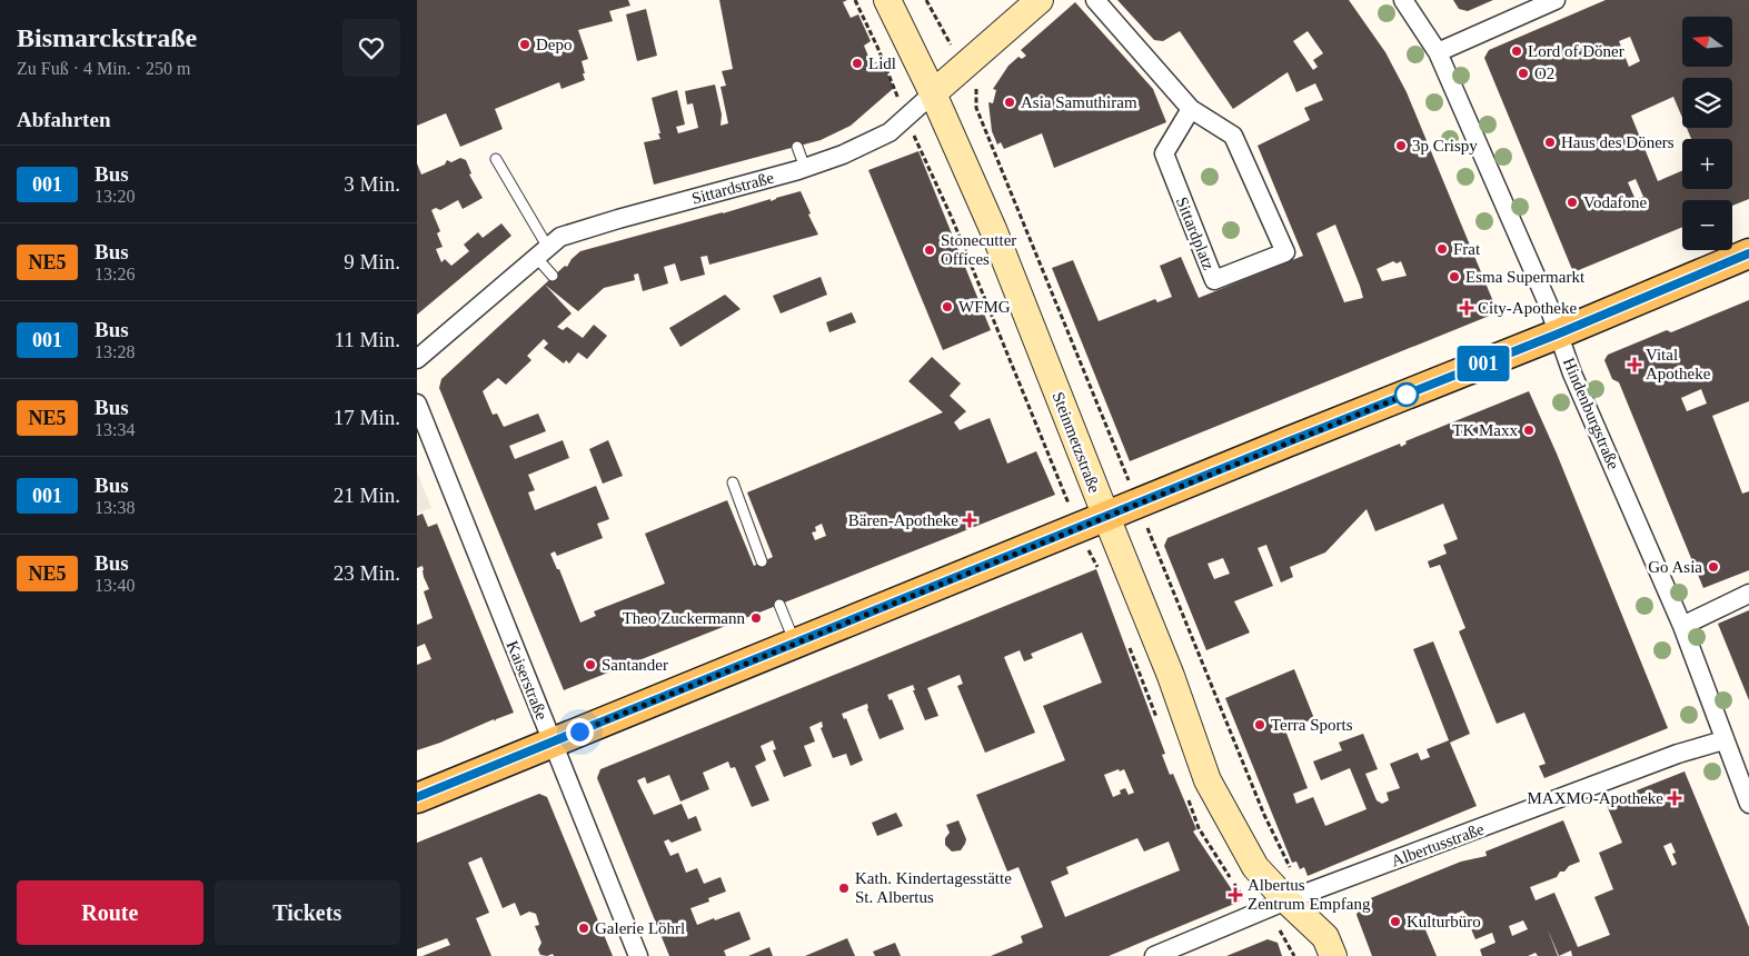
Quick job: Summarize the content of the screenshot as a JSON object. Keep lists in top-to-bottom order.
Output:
{
  "streets": {
    "main road": ["Sittardstraße", "Steinmetzstraße"],
    "street": [
      "Sittardplatz",
      "Hindenburgstraße",
      "Kaiserstraße",
      "Albertusstraße"
    ]
  },
  "crossings": [
    ["Sittardstraße", "Steinmetzstraße"],
    ["Hindenburgstraße", "Albertusstraße"],
    ["Steinmetzstraße", "Albertusstraße"]
  ],
  "places": {
    "other": [
      "Depo",
      "Lord of Döner",
      "Lidl",
      "O2",
      "Asia Samuthiram",
      "Haus des Döners",
      "3p Crispy",
      "Vodafone",
      "Frat",
      "Stonecutter Offices",
      "Esma Supermarkt",
      "WFMG",
      "TK Maxx",
      "Go Asia",
      "Theo Zuckermann",
      "Santander",
      "Terra Sports",
      "Kath. Kindertagesstätte St. Albertus",
      "Kulturbüro",
      "Galerie Löhrl"
    ],
    "health": [
      "City-Apotheke",
      "Vital Apotheke",
      "Bären-Apotheke",
      "MAXMO-Apotheke",
      "Albertus Zentrum Empfang"
    ]
  },
  "lines": ["bus line 001"],
  "north": "left",
  "page": {
    "heading": [
      ["Bismarckstraße", "Zu Fuß · 4 Min. · 250 m"],
      "Abfahrten"
    ],
    "on_map": "001",
    "map_buttons": ["+", "−"],
    "list": [
      {
        "mark": "001",
        "name": "Bus",
        "note": "13:20",
        "value": "3 Min."
      },
      {
        "mark": "NE5",
        "name": "Bus",
        "note": "13:26",
        "value": "9 Min."
      },
      {
        "mark": "001",
        "name": "Bus",
        "note": "13:28",
        "value": "11 Min."
      },
      {
        "mark": "NE5",
        "name": "Bus",
        "note": "13:34",
        "value": "17 Min."
      },
      {
        "mark": "001",
        "name": "Bus",
        "note": "13:38",
        "value": "21 Min."
      },
      {
        "mark": "NE5",
        "name": "Bus",
        "note": "13:40",
        "value": "23 Min."
      }
    ],
    "buttons": ["Route", "Tickets"]
  }
}
